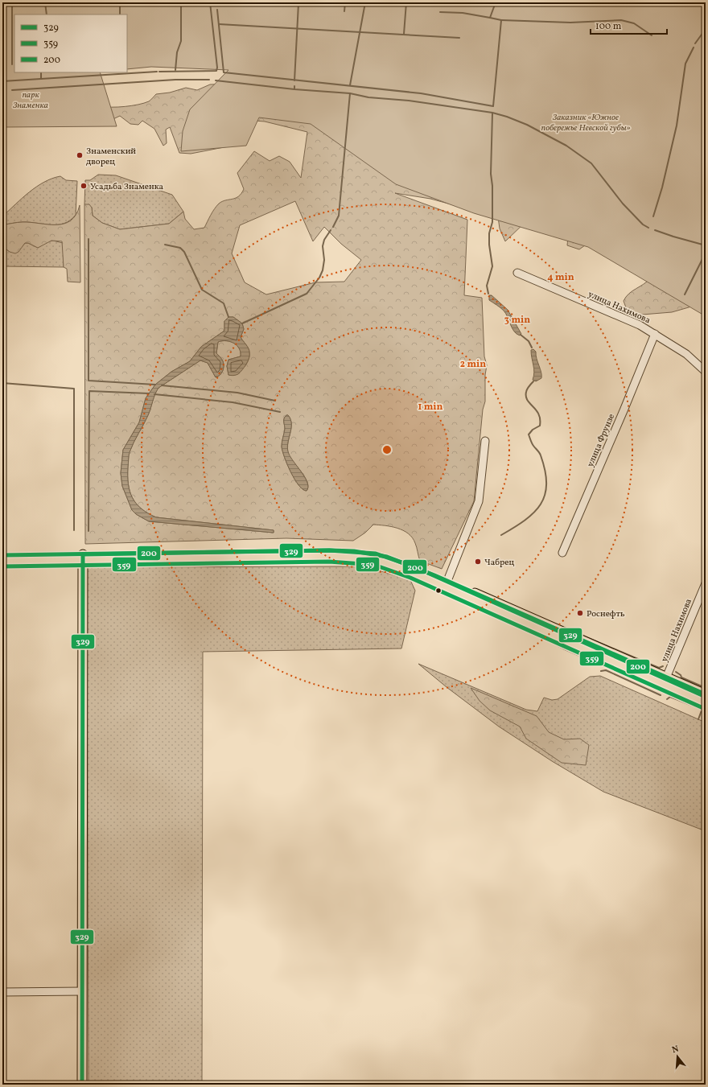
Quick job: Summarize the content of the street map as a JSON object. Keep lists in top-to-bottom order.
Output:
{
  "streets": {
    "street": ["улица Нахимова", "улица Фрунзе"]
  },
  "crossings": [
    ["улица Нахимова", "улица Фрунзе"]
  ],
  "parks": ["парк Знаменка", "Заказник «Южное побережье Невской губы»"],
  "places": [
    "Знаменский дворец",
    "Усадьба Знаменка",
    "Чабрец",
    "Роснефть"
  ],
  "lines": ["transit line 329", "transit line 200", "transit line 359"],
  "legend": ["329", "359", "200"],
  "scale_bar": "100 m",
  "north": "top",
  "rings": [
    "4 min",
    "3 min",
    "2 min",
    "1 min"
  ]
}
